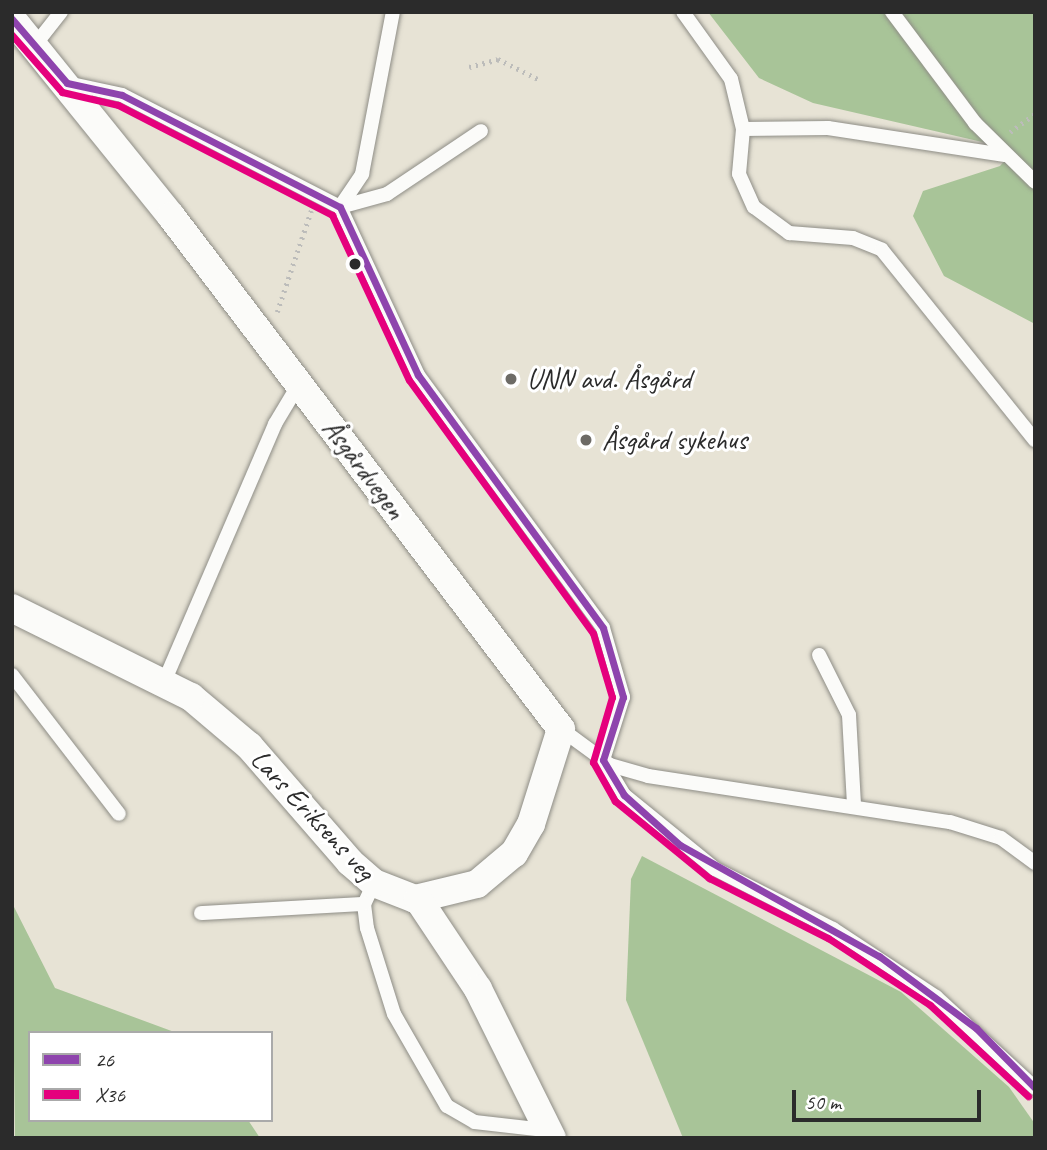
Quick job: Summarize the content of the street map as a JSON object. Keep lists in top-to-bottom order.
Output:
{
  "streets": {
    "street": ["Åsgårdvegen", "Lars Eriksens veg"]
  },
  "places": ["UNN avd. Åsgård", "Åsgård sykehus"],
  "lines": ["transit line 26", "transit line X36"],
  "legend": ["26", "X36"],
  "scale_bar": "50 m"
}
